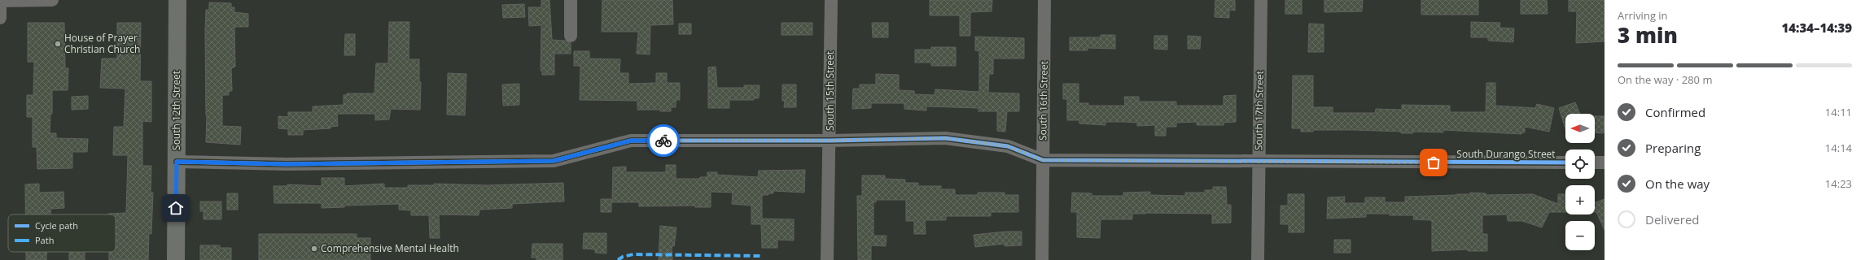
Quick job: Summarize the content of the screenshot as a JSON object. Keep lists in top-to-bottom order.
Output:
{
  "streets": {
    "main road": ["South 12th Street"],
    "street": [
      "South 15th Street",
      "South 16th Street",
      "South 17th Street",
      "South Durango Street"
    ]
  },
  "crossings": [
    ["South 15th Street", "South Durango Street"],
    ["South 16th Street", "South Durango Street"],
    ["South 12th Street", "South Durango Street"],
    ["South 17th Street", "South Durango Street"]
  ],
  "places": ["House of Prayer Christian Church", "Comprehensive Mental Health"],
  "legend": ["Cycle path", "Path"],
  "north": "left",
  "page": {
    "heading": ["3 min", "Arriving in", "14:34–14:39"],
    "bar": "On the way · 280 m",
    "list": [
      ["Confirmed", "14:11"],
      ["Preparing", "14:14"],
      ["On the way", "14:23"],
      "Delivered"
    ],
    "map_buttons": ["+", "−"]
  }
}
